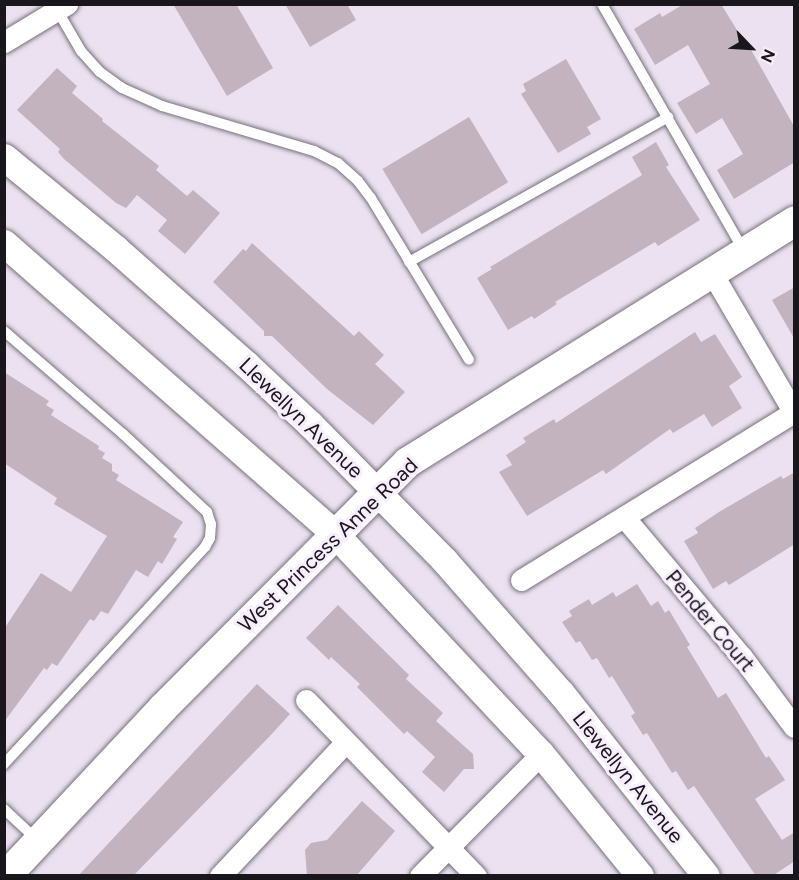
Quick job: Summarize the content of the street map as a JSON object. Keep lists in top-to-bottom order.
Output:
{
  "streets": {
    "main road": ["West Princess Anne Road"],
    "street": ["Llewellyn Avenue", "Pender Court"]
  },
  "crossings": [
    ["Llewellyn Avenue", "West Princess Anne Road"]
  ],
  "north": "bottom right"
}
